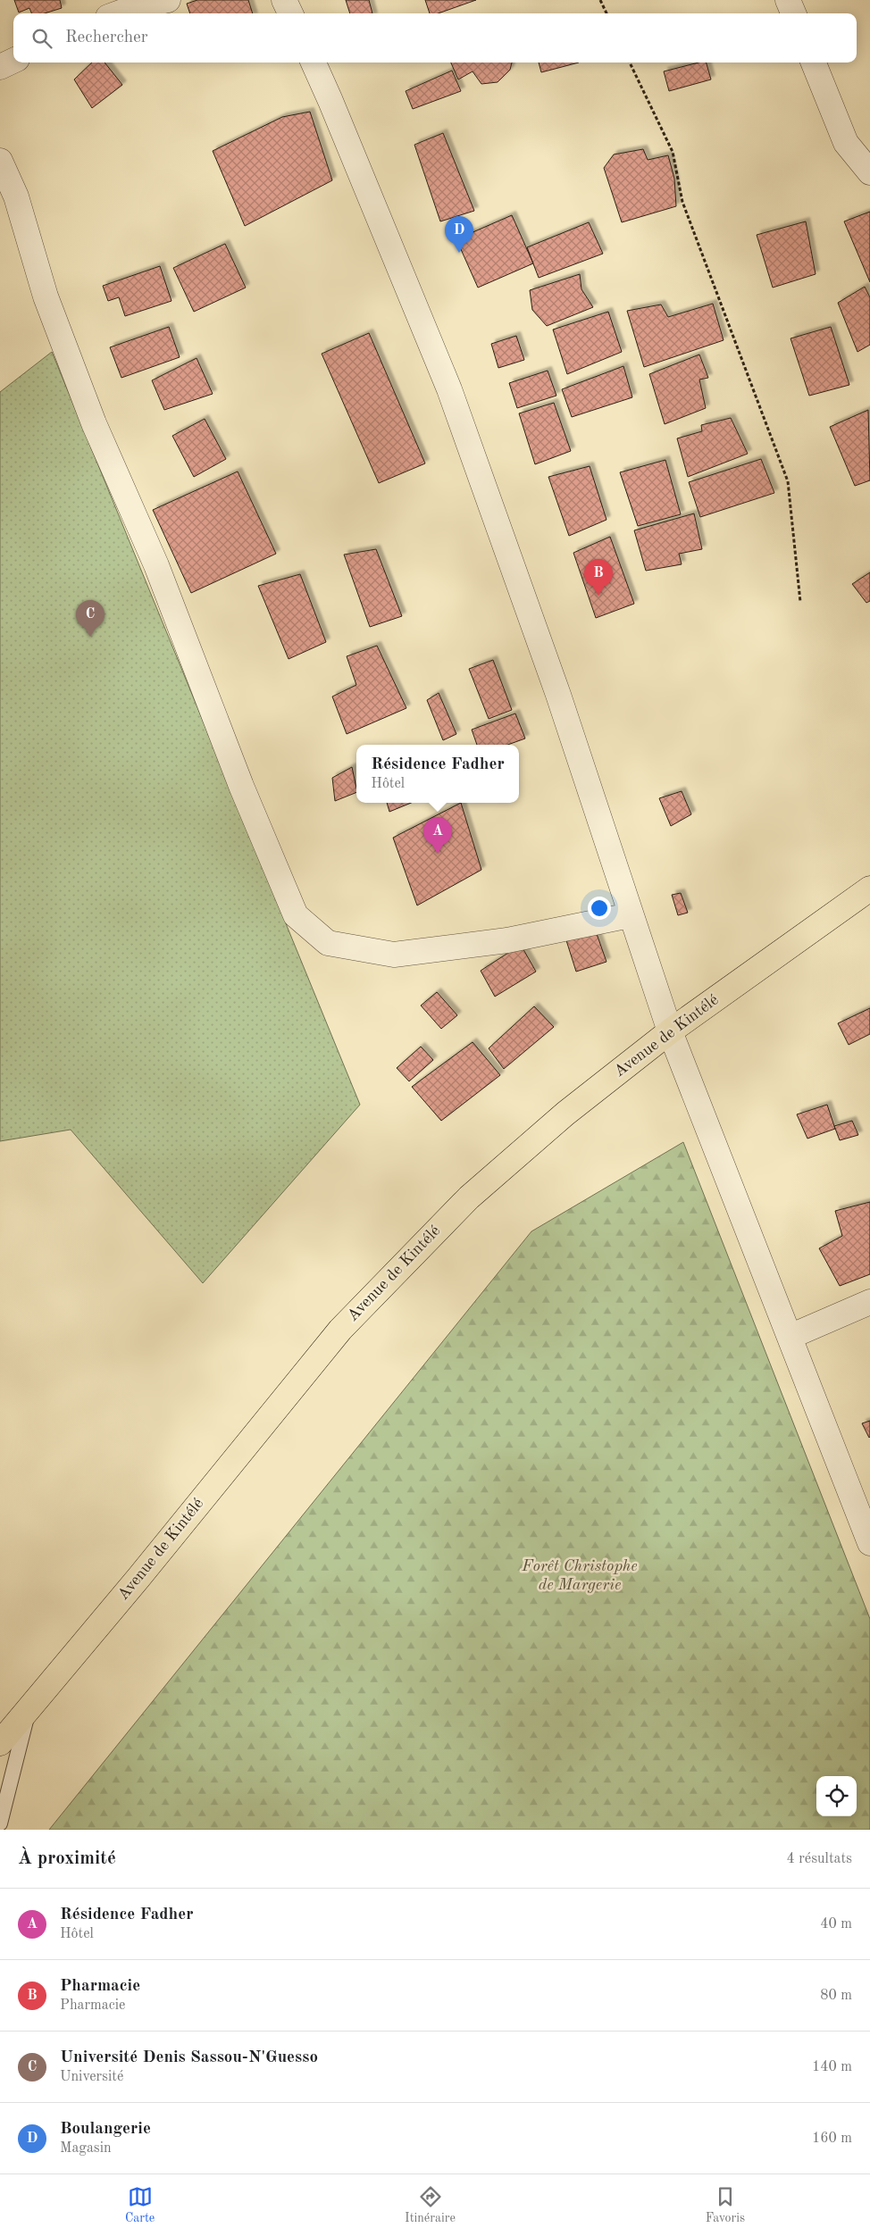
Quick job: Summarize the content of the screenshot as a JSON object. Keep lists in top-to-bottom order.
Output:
{
  "streets": {
    "main road": ["Avenue de Kintélé"]
  },
  "parks": ["Forêt Christophe de Margerie"],
  "page": {
    "search": "Rechercher",
    "pins": [
      "D",
      "B",
      "C",
      "A"
    ],
    "popup": ["Résidence Fadher", "Hôtel"],
    "heading": ["À proximité", "4 résultats"],
    "list": [
      {
        "mark": "A",
        "name": "Résidence Fadher",
        "note": "Hôtel",
        "value": "40 m"
      },
      {
        "mark": "B",
        "name": "Pharmacie",
        "note": "Pharmacie",
        "value": "80 m"
      },
      {
        "mark": "C",
        "name": "Université Denis Sassou-N'Guesso",
        "note": "Université",
        "value": "140 m"
      },
      {
        "mark": "D",
        "name": "Boulangerie",
        "note": "Magasin",
        "value": "160 m"
      }
    ],
    "nav": ["Carte", "Itinéraire", "Favoris"]
  }
}
